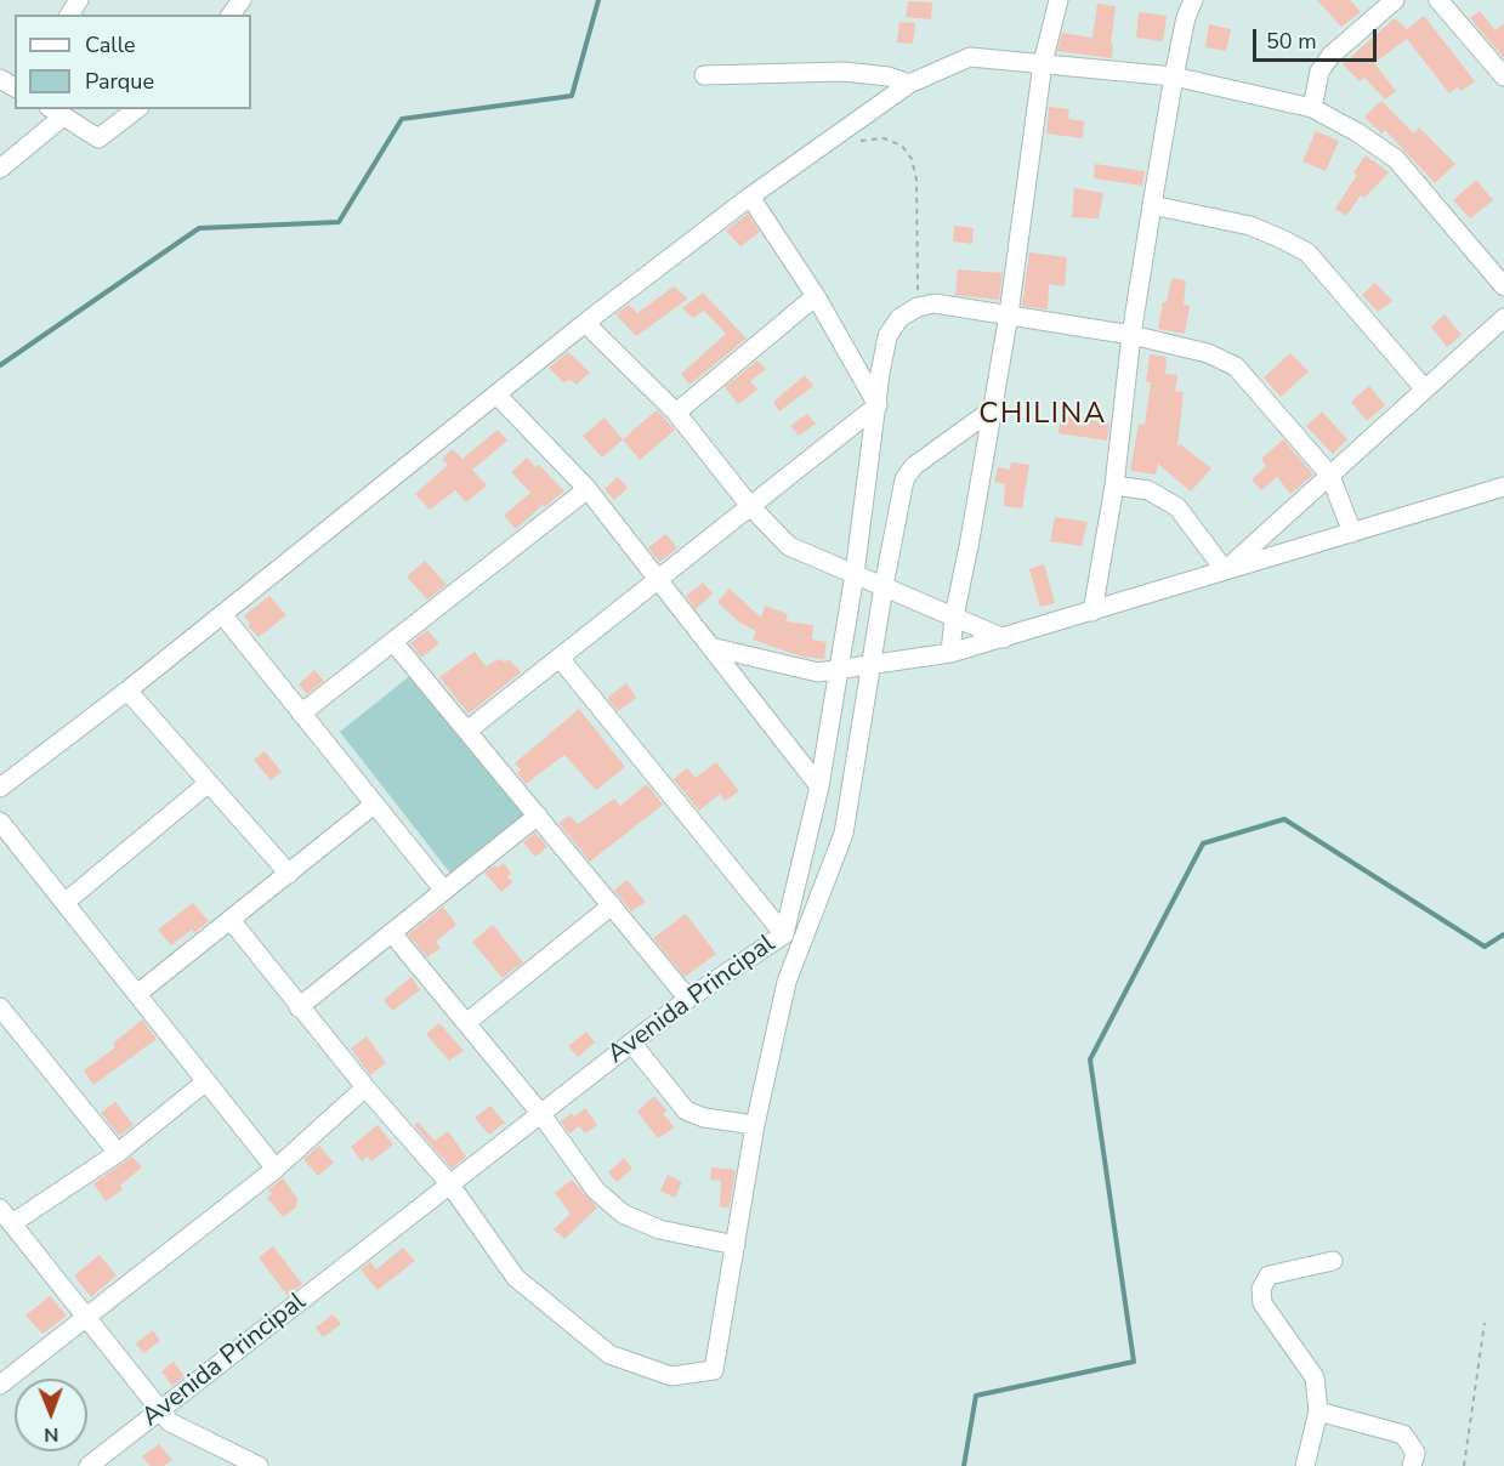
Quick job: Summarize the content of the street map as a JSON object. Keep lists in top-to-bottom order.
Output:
{
  "streets": {
    "street": ["Avenida Principal"]
  },
  "districts": ["CHILINA"],
  "legend": ["Calle", "Parque"],
  "scale_bar": "50 m",
  "north": "bottom"
}
